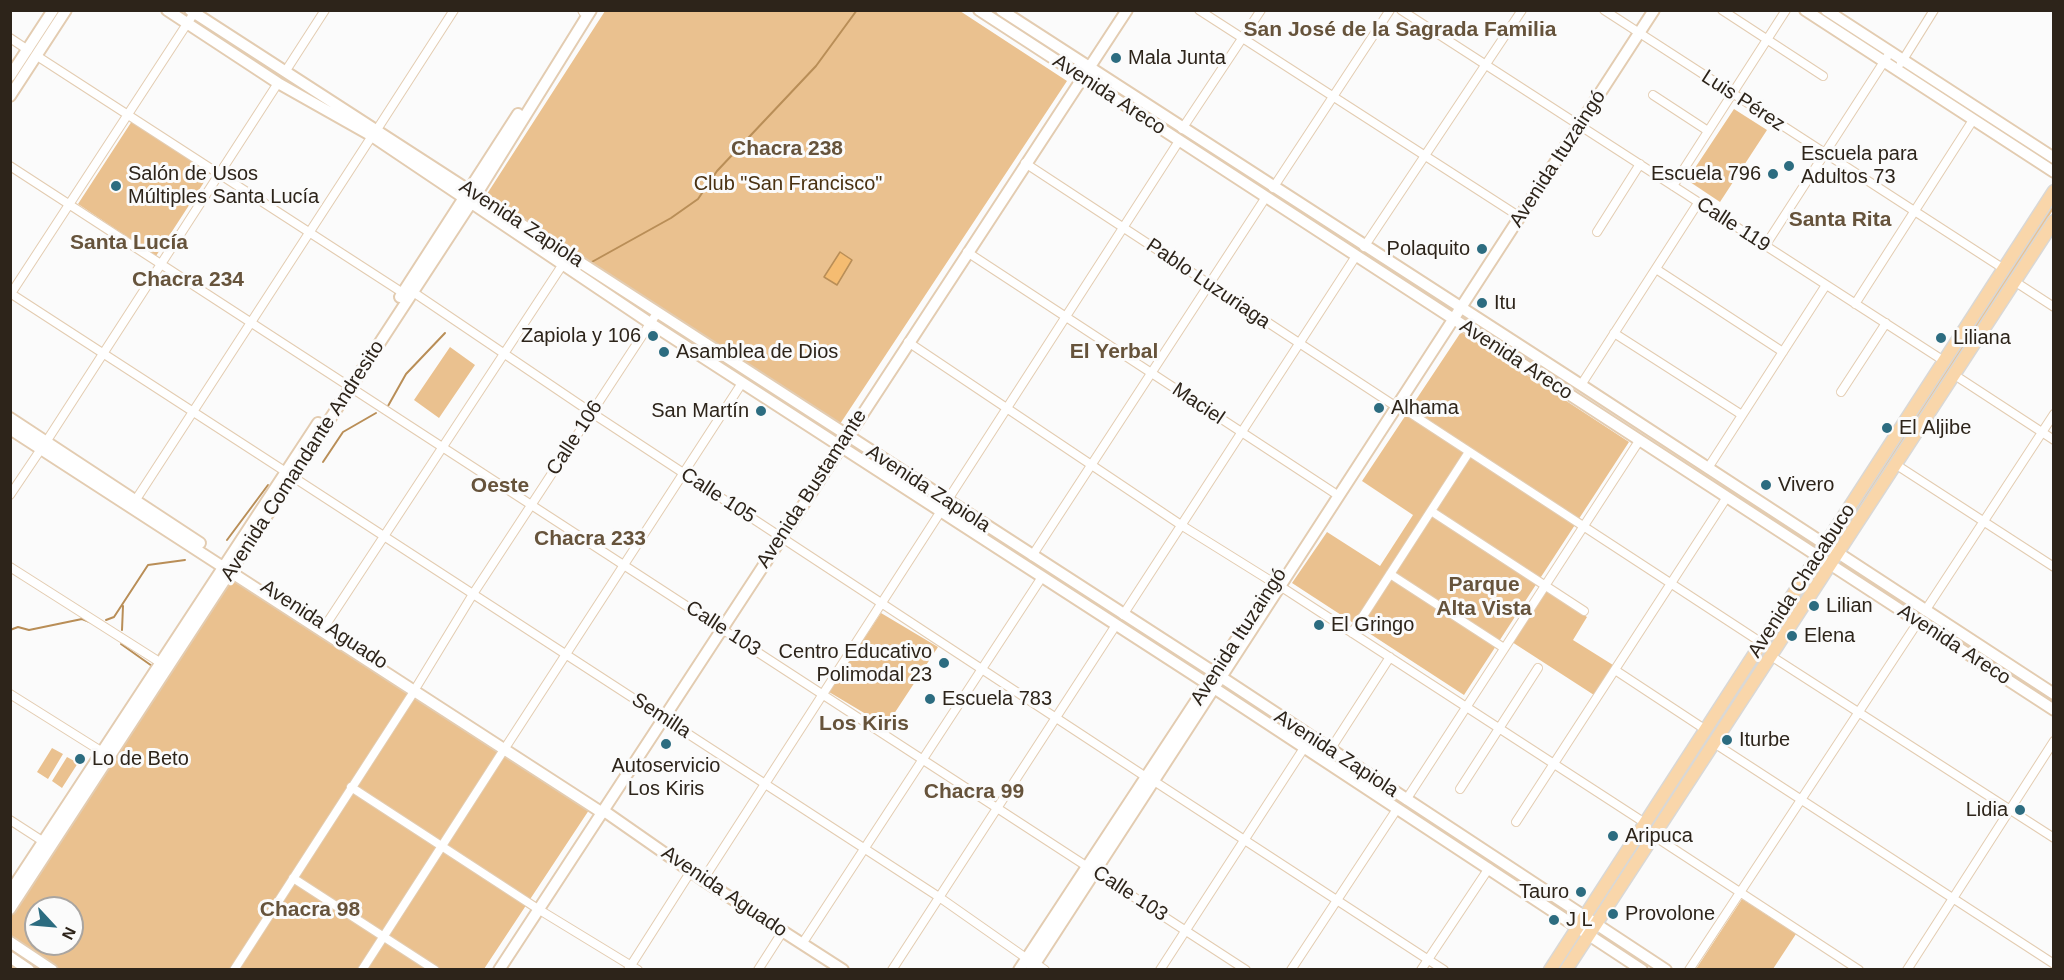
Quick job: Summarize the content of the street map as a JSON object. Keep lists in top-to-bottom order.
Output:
{
  "streets": {
    "main road": [
      "Avenida Areco",
      "Avenida Ituzaingó",
      "Avenida Zapiola",
      "Avenida Comandante Andresito",
      "Avenida Bustamante",
      "Avenida Chacabuco",
      "Avenida Aguado"
    ],
    "street": [
      "Luis Pérez",
      "Calle 119",
      "Pablo Luzuriaga",
      "Maciel",
      "Calle 106",
      "Calle 105",
      "Calle 103",
      "Semilla"
    ]
  },
  "crossings": [
    ["Avenida Areco", "Avenida Ituzaingó"],
    ["Avenida Areco", "Avenida Bustamante"],
    ["Avenida Areco", "Avenida Chacabuco"],
    ["Luis Pérez", "Avenida Ituzaingó"],
    ["Luis Pérez", "Avenida Chacabuco"],
    ["Avenida Ituzaingó", "Avenida Zapiola"],
    ["Avenida Ituzaingó", "Calle 119"],
    ["Avenida Ituzaingó", "Pablo Luzuriaga"],
    ["Avenida Ituzaingó", "Maciel"],
    ["Avenida Ituzaingó", "Calle 105"],
    ["Avenida Ituzaingó", "Calle 103"],
    ["Avenida Ituzaingó", "Semilla"],
    ["Avenida Zapiola", "Calle 106"],
    ["Avenida Zapiola", "Avenida Comandante Andresito"],
    ["Avenida Zapiola", "Avenida Bustamante"],
    ["Avenida Zapiola", "Avenida Chacabuco"],
    ["Calle 119", "Avenida Chacabuco"],
    ["Pablo Luzuriaga", "Avenida Bustamante"],
    ["Pablo Luzuriaga", "Avenida Chacabuco"],
    ["Maciel", "Avenida Bustamante"],
    ["Calle 106", "Calle 105"],
    ["Calle 106", "Avenida Aguado"],
    ["Calle 106", "Calle 103"],
    ["Calle 106", "Semilla"],
    ["Avenida Comandante Andresito", "Calle 105"],
    ["Avenida Comandante Andresito", "Avenida Aguado"],
    ["Avenida Comandante Andresito", "Calle 103"],
    ["Avenida Comandante Andresito", "Semilla"],
    ["Avenida Bustamante", "Calle 105"],
    ["Avenida Bustamante", "Avenida Aguado"],
    ["Avenida Bustamante", "Calle 103"],
    ["Avenida Bustamante", "Semilla"]
  ],
  "districts": [
    "San José de la Sagrada Familia",
    "Chacra 238",
    "Santa Rita",
    "Santa Lucía",
    "Chacra 234",
    "El Yerbal",
    "Oeste",
    "Chacra 233",
    "Parque Alta Vista",
    "Los Kiris",
    "Chacra 99",
    "Chacra 98"
  ],
  "parks": ["Club \"San Francisco\""],
  "places": [
    "Mala Junta",
    "Escuela para Adultos 73",
    "Escuela 796",
    "Salón de Usos Múltiples Santa Lucía",
    "Polaquito",
    "Itu",
    "Zapiola y 106",
    "Liliana",
    "Asamblea de Dios",
    "Alhama",
    "San Martín",
    "El Aljibe",
    "Vivero",
    "Lilian",
    "El Gringo",
    "Elena",
    "Centro Educativo Polimodal 23",
    "Escuela 783",
    "Iturbe",
    "Autoservicio Los Kiris",
    "Lo de Beto",
    "Lidia",
    "Aripuca",
    "Tauro",
    "Provolone",
    "J L"
  ],
  "north": "bottom right"
}
